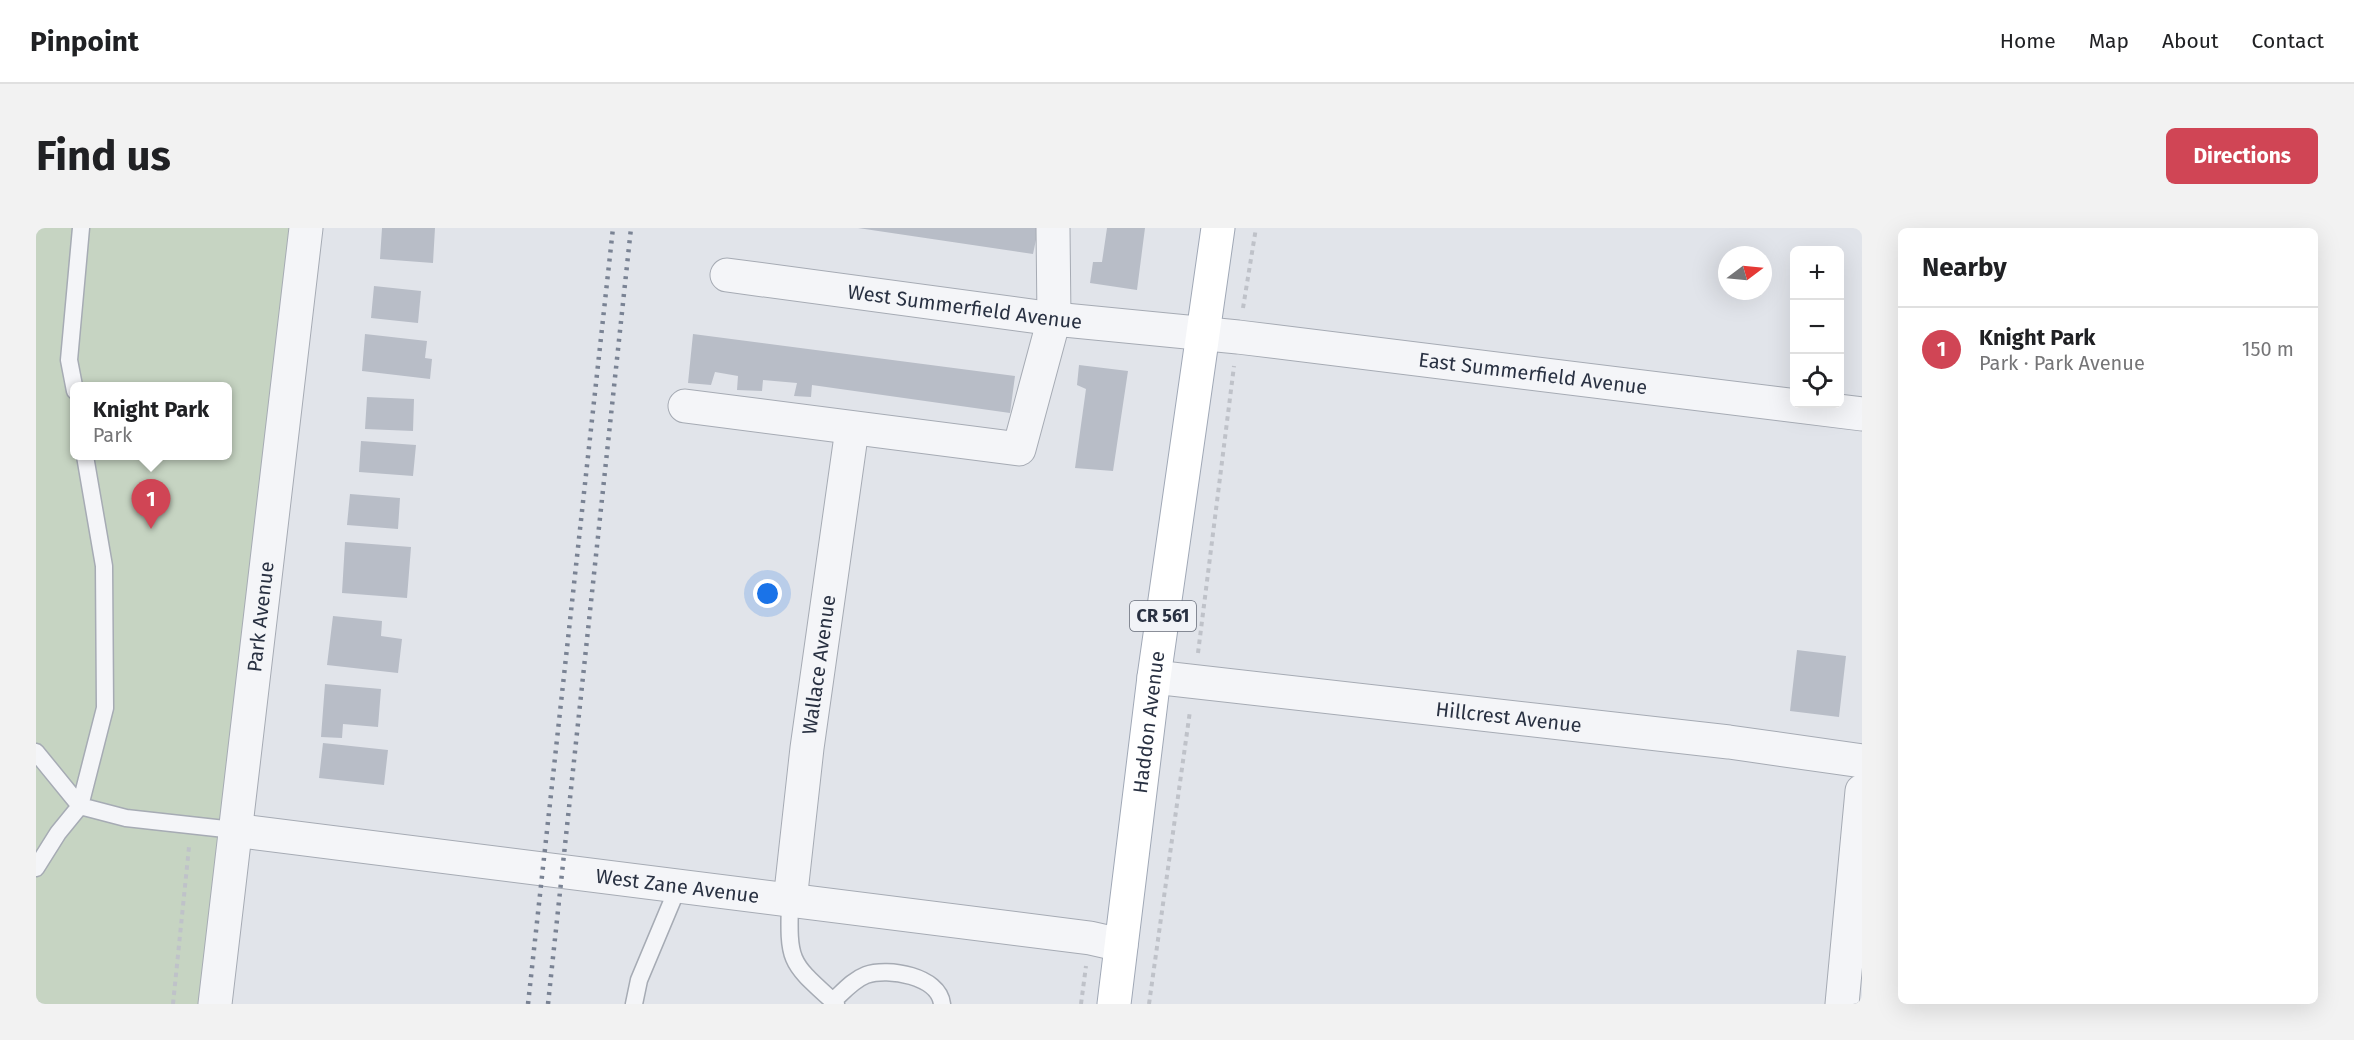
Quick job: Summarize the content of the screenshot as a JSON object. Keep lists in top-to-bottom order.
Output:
{
  "streets": {
    "main road": ["CR 561", "Haddon Avenue"],
    "street": [
      "West Summerfield Avenue",
      "East Summerfield Avenue",
      "Park Avenue",
      "Wallace Avenue",
      "Hillcrest Avenue",
      "West Zane Avenue"
    ]
  },
  "crossings": [
    ["West Summerfield Avenue", "East Summerfield Avenue"],
    ["West Summerfield Avenue", "Haddon Avenue"],
    ["East Summerfield Avenue", "Haddon Avenue"],
    ["Park Avenue", "West Zane Avenue"],
    ["Wallace Avenue", "West Zane Avenue"],
    ["Hillcrest Avenue", "Haddon Avenue"],
    ["Haddon Avenue", "West Zane Avenue"]
  ],
  "north": "right",
  "page": {
    "header": "Pinpoint",
    "nav": [
      "Home",
      "Map",
      "About",
      "Contact"
    ],
    "buttons": "Directions",
    "title": "Find us",
    "heading": "Nearby",
    "map_buttons": ["+", "−"],
    "list": [
      {
        "mark": "1",
        "name": "Knight Park",
        "note": "Park · Park Avenue",
        "value": "150 m"
      }
    ],
    "popup": ["Knight Park", "Park"],
    "pins": "1"
  }
}
